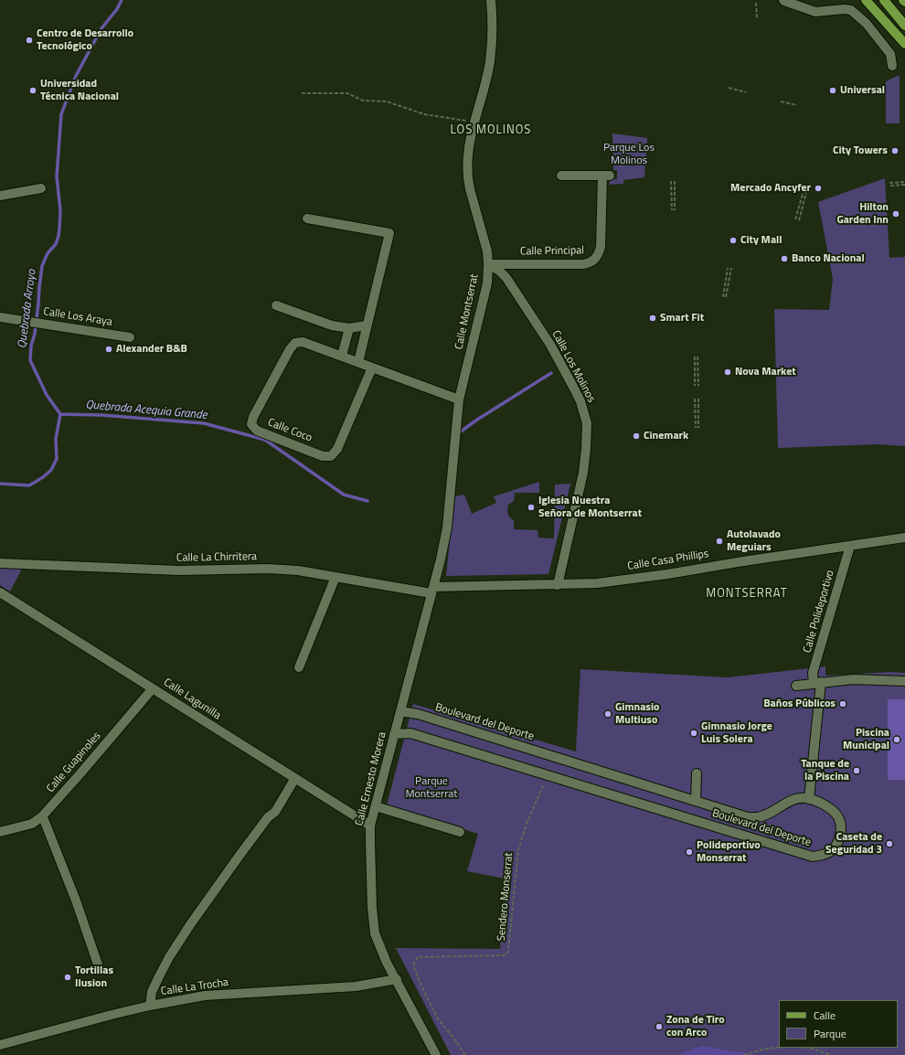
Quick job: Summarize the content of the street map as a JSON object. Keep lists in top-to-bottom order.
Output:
{
  "streets": {
    "street": [
      "Calle Principal",
      "Calle Montserrat",
      "Calle Los Araya",
      "Calle Los Molinos",
      "Calle Coco",
      "Calle La Chirritera",
      "Calle Casa Phillips",
      "Calle Polideportivo",
      "Calle Lagunilla",
      "Boulevard del Deporte",
      "Calle Guapinoles",
      "Calle Ernesto Morera",
      "Calle La Trocha"
    ],
    "path": ["Sendero Monserrat"]
  },
  "crossings": [
    ["Calle Principal", "Calle Montserrat"],
    ["Calle Principal", "Calle Los Molinos"],
    ["Calle Montserrat", "Calle Los Molinos"],
    ["Calle Montserrat", "Calle Coco"],
    ["Calle Montserrat", "Calle La Chirritera"],
    ["Calle Montserrat", "Calle Casa Phillips"],
    ["Calle Montserrat", "Calle Ernesto Morera"],
    ["Calle Los Molinos", "Calle Casa Phillips"],
    ["Calle La Chirritera", "Calle Casa Phillips"],
    ["Calle La Chirritera", "Calle Ernesto Morera"],
    ["Calle Casa Phillips", "Calle Polideportivo"],
    ["Calle Casa Phillips", "Calle Ernesto Morera"],
    ["Calle Polideportivo", "Boulevard del Deporte"],
    ["Calle Lagunilla", "Calle Guapinoles"],
    ["Calle Lagunilla", "Calle Ernesto Morera"],
    ["Boulevard del Deporte", "Calle Ernesto Morera"],
    ["Boulevard del Deporte", "Sendero Monserrat"],
    ["Calle Ernesto Morera", "Calle La Trocha"]
  ],
  "districts": ["LOS MOLINOS", "MONTSERRAT"],
  "water": ["Quebrada Arroyo", "Quebrada Acequia Grande"],
  "parks": ["Parque Los Molinos", "Parque Montserrat"],
  "places": [
    "Centro de Desarrollo Tecnológico",
    "Universidad Técnica Nacional",
    "Universal",
    "City Towers",
    "Mercado Ancyfer",
    "Hilton Garden Inn",
    "City Mall",
    "Banco Nacional",
    "Smart Fit",
    "Alexander B&B",
    "Nova Market",
    "Cinemark",
    "Iglesia Nuestra Señora de Montserrat",
    "Autolavado Meguiars",
    "Baños Públicos",
    "Gimnasio Multiuso",
    "Gimnasio Jorge Luis Solera",
    "Piscina Municipal",
    "Tanque de la Piscina",
    "Caseta de Seguridad 3",
    "Polideportivo Monserrat",
    "Tortillas Ilusion",
    "Zona de Tiro con Arco"
  ],
  "legend": ["Calle", "Parque"]
}
